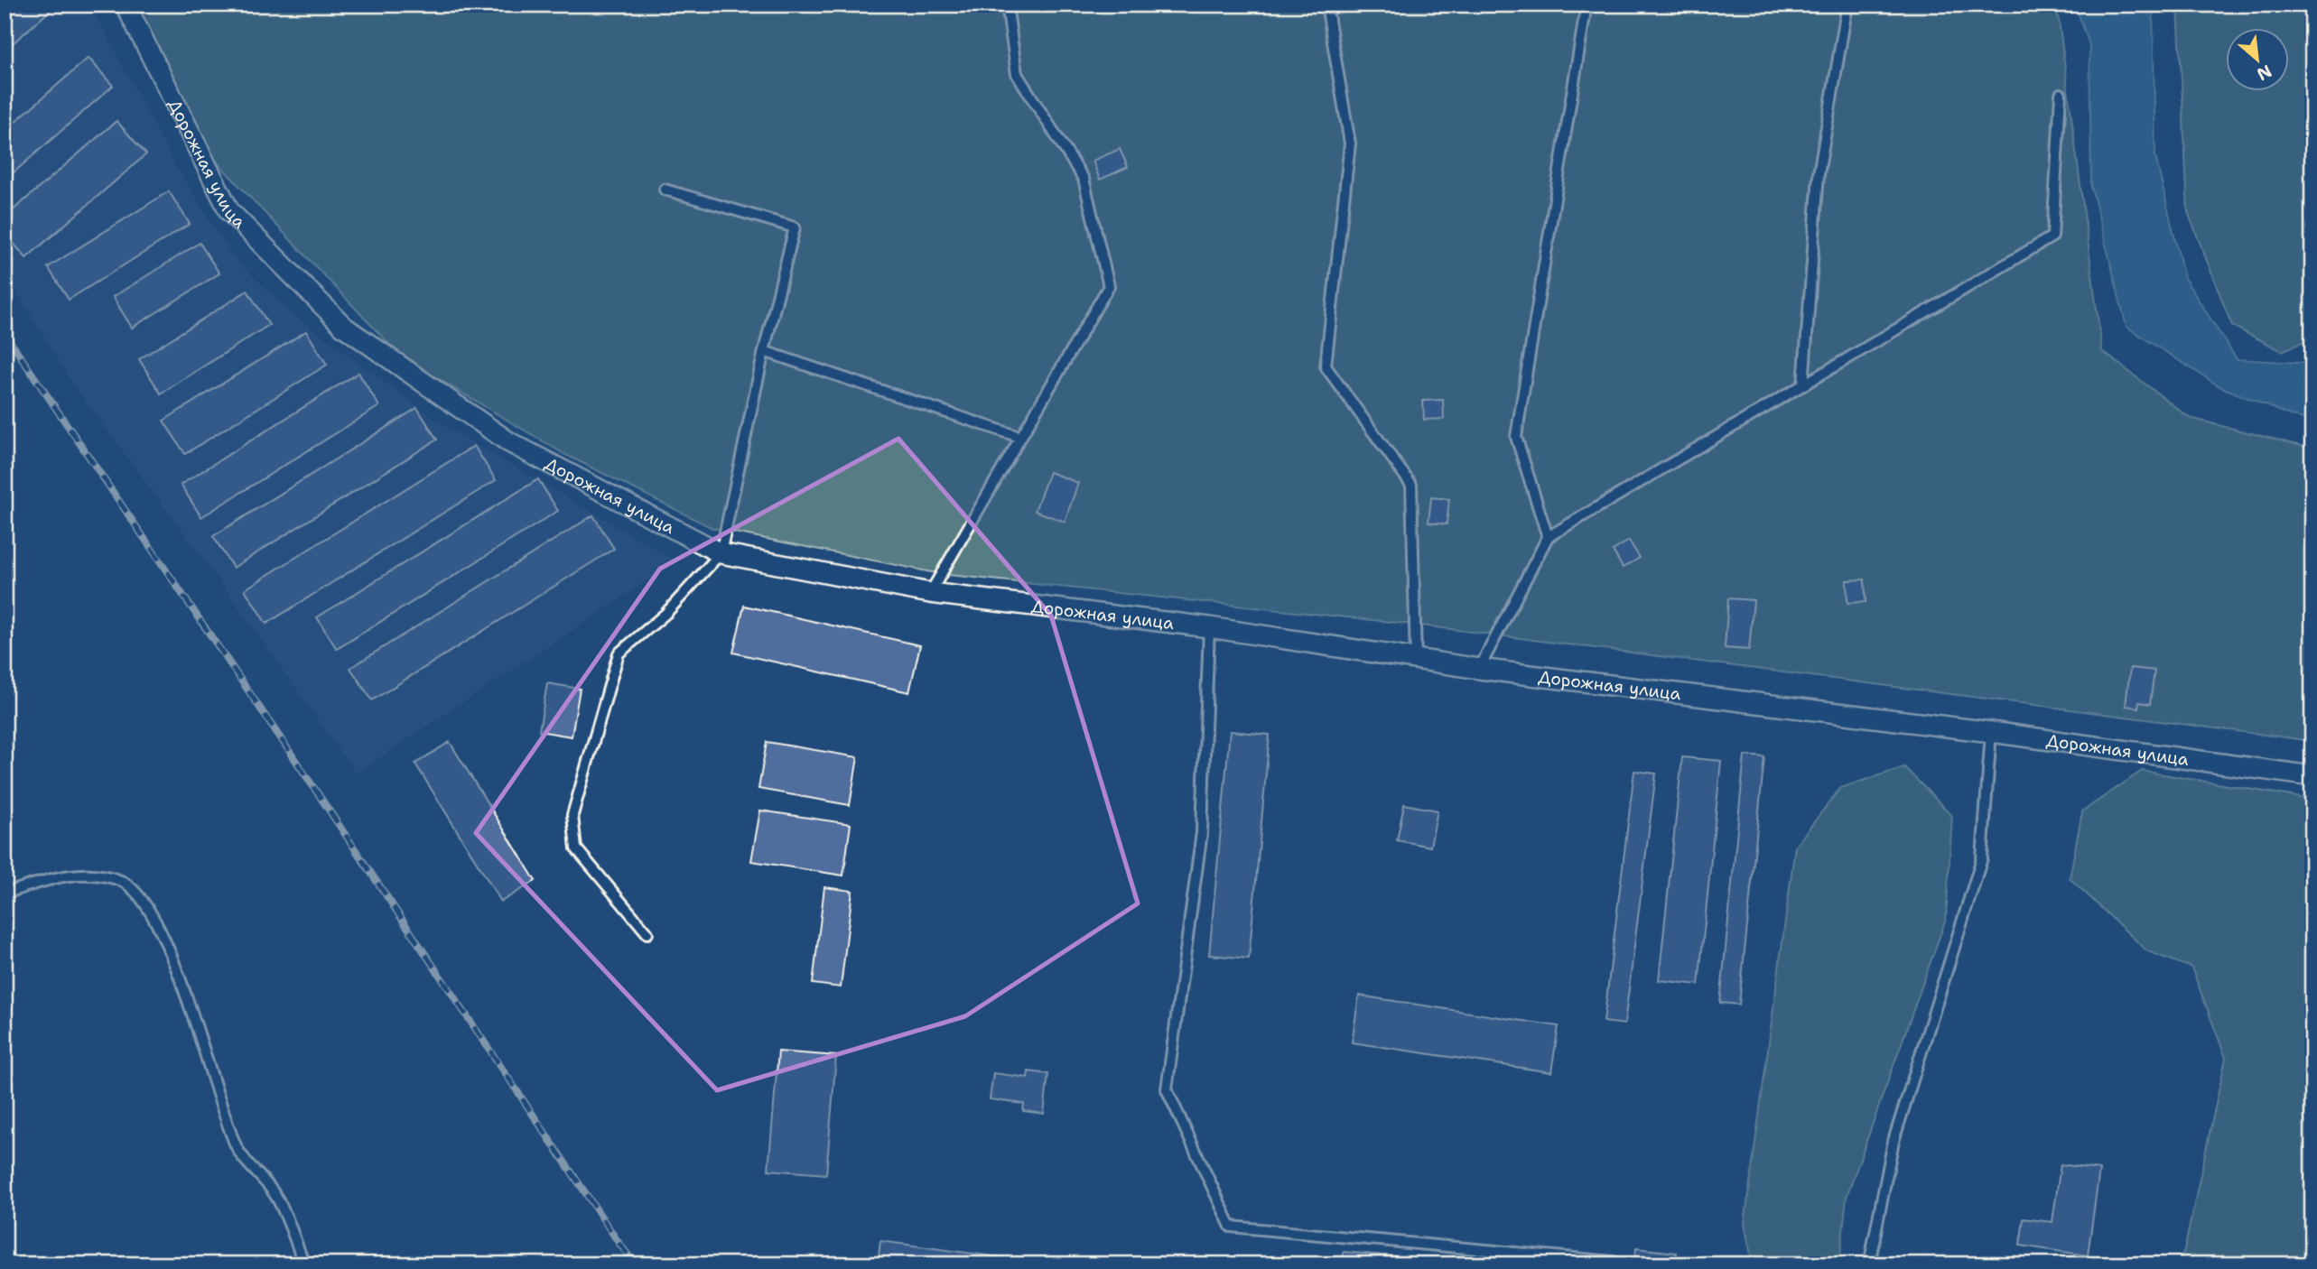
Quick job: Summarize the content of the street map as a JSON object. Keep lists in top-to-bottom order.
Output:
{
  "streets": {
    "street": ["Дорожная улица"]
  },
  "north": "bottom right"
}
